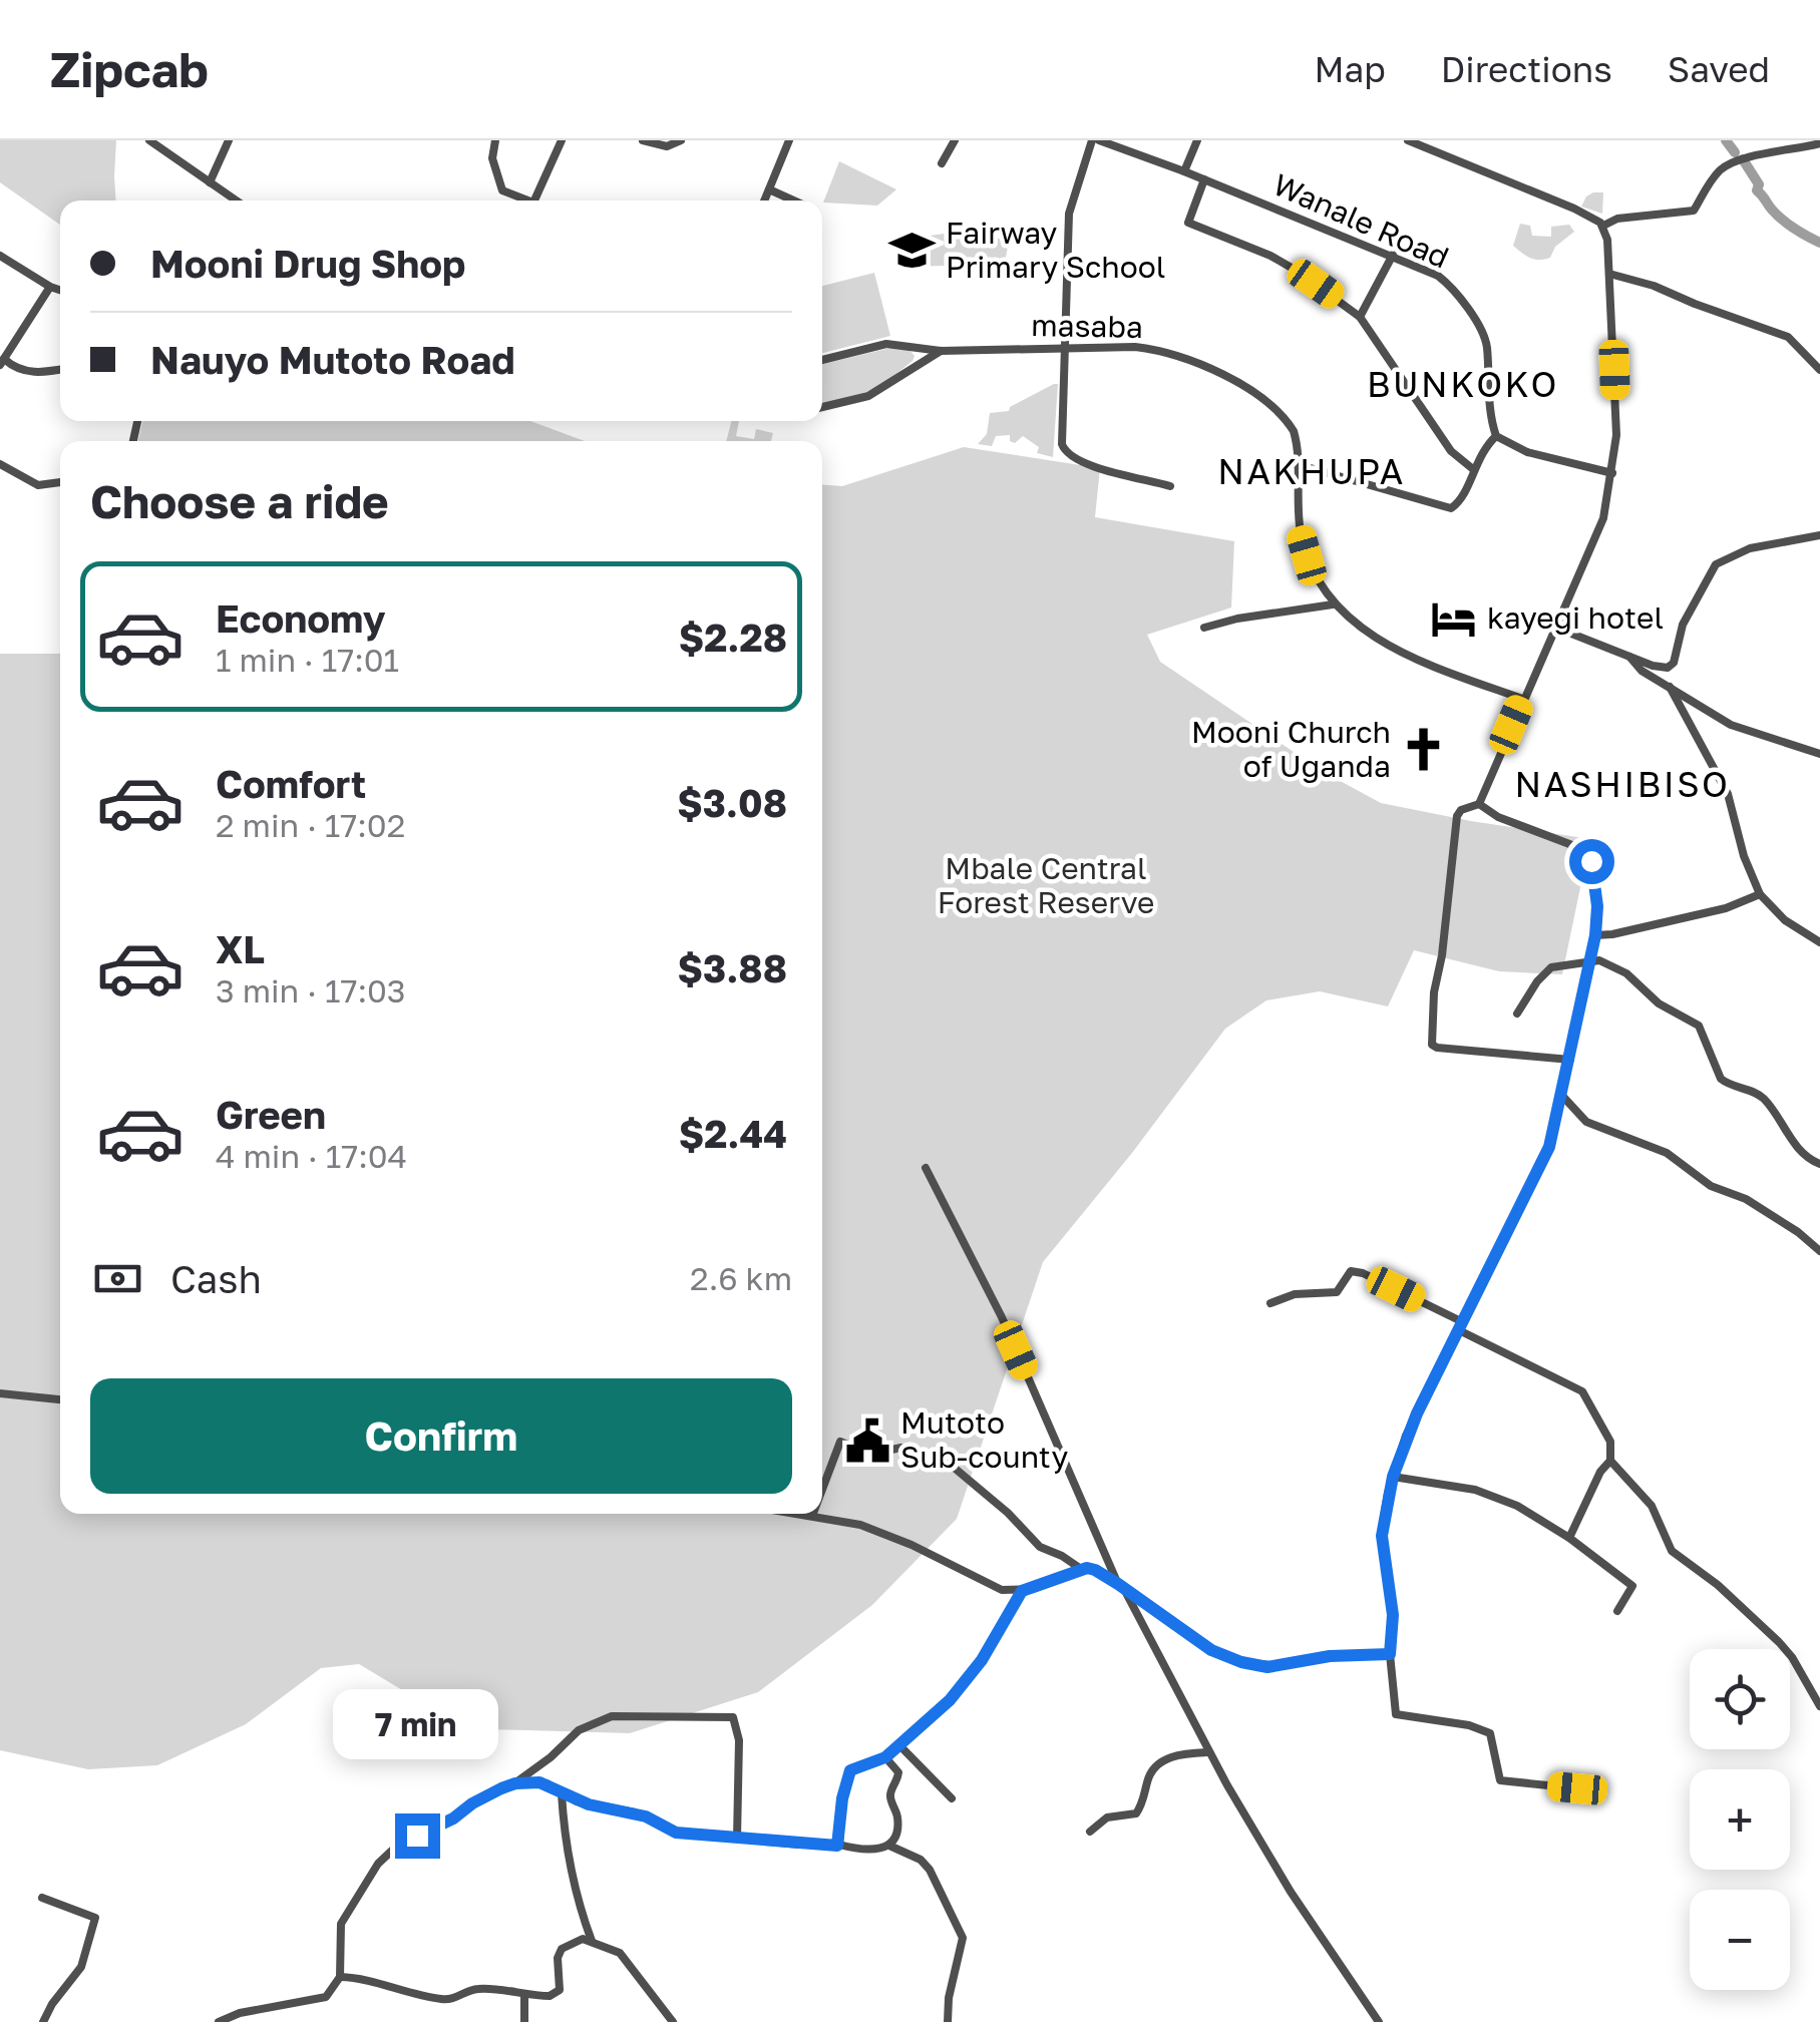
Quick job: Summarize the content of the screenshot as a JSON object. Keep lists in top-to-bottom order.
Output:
{
  "streets": {
    "street": ["Wanale Road", "masaba"]
  },
  "districts": ["BUNKOKO", "NAKHUPA", "NASHIBISO"],
  "parks": ["Mbale Central Forest Reserve"],
  "places": {
    "school or university": ["Fairway Primary School"],
    "hotel": ["kayegi hotel"],
    "church": ["Mooni Church of Uganda"],
    "public building": ["Mutoto Sub-county"]
  },
  "page": {
    "header": "Zipcab",
    "nav": ["Map", "Directions", "Saved"],
    "banner": ["Mooni Drug Shop", "Nauyo Mutoto Road"],
    "heading": "Choose a ride",
    "list": [
      {
        "name": "Economy",
        "note": "1 min · 17:01",
        "value": "$2.28"
      },
      {
        "name": "Comfort",
        "note": "2 min · 17:02",
        "value": "$3.08"
      },
      {
        "name": "XL",
        "note": "3 min · 17:03",
        "value": "$3.88"
      },
      {
        "name": "Green",
        "note": "4 min · 17:04",
        "value": "$2.44"
      }
    ],
    "pay": ["Cash", "2.6 km"],
    "buttons": "Confirm",
    "map_buttons": ["+", "−"],
    "bubble": "7 min"
  }
}
